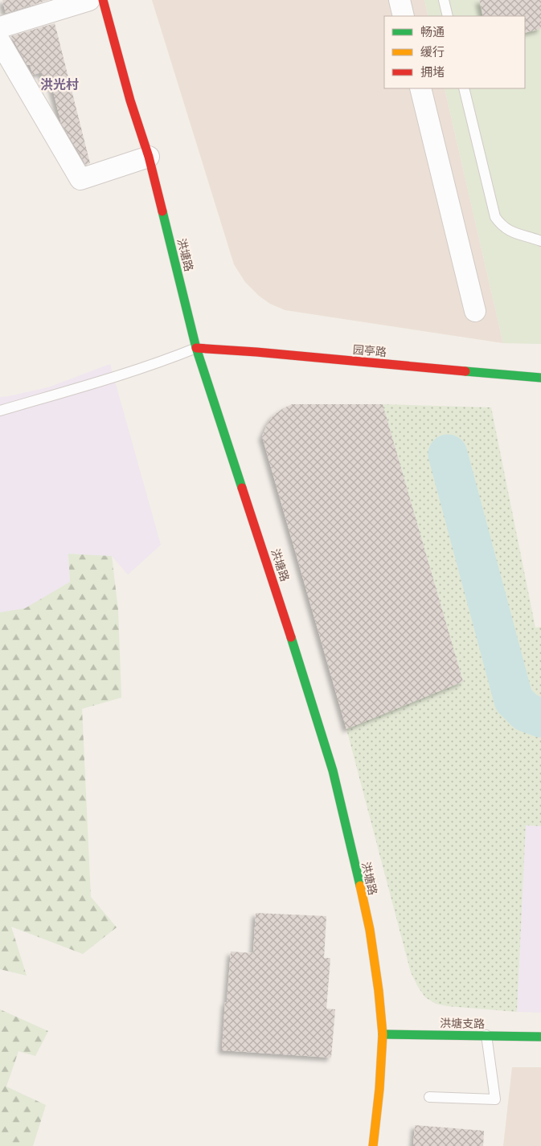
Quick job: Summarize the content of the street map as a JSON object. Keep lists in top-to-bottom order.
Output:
{
  "streets": {
    "street": ["洪塘路", "园亭路", "洪塘支路"]
  },
  "crossings": [
    ["洪塘路", "园亭路"],
    ["洪塘路", "洪塘支路"]
  ],
  "districts": ["洪光村"],
  "legend": ["畅通", "缓行", "拥堵"]
}
